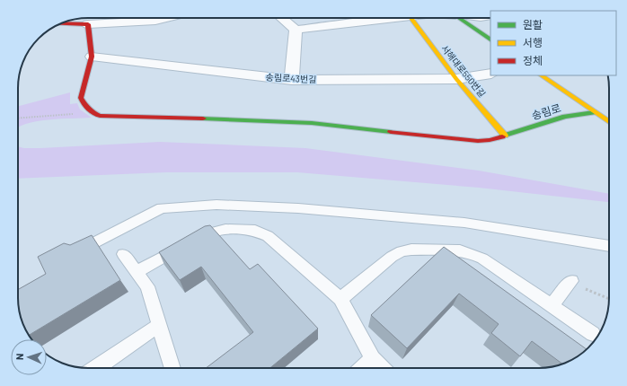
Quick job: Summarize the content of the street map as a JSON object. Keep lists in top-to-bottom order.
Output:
{
  "streets": {
    "street": ["서해대로550번길", "송림로43번길", "송림로"]
  },
  "crossings": [
    ["서해대로550번길", "송림로43번길"],
    ["서해대로550번길", "송림로"]
  ],
  "legend": ["원활", "서행", "정체"],
  "north": "left"
}
